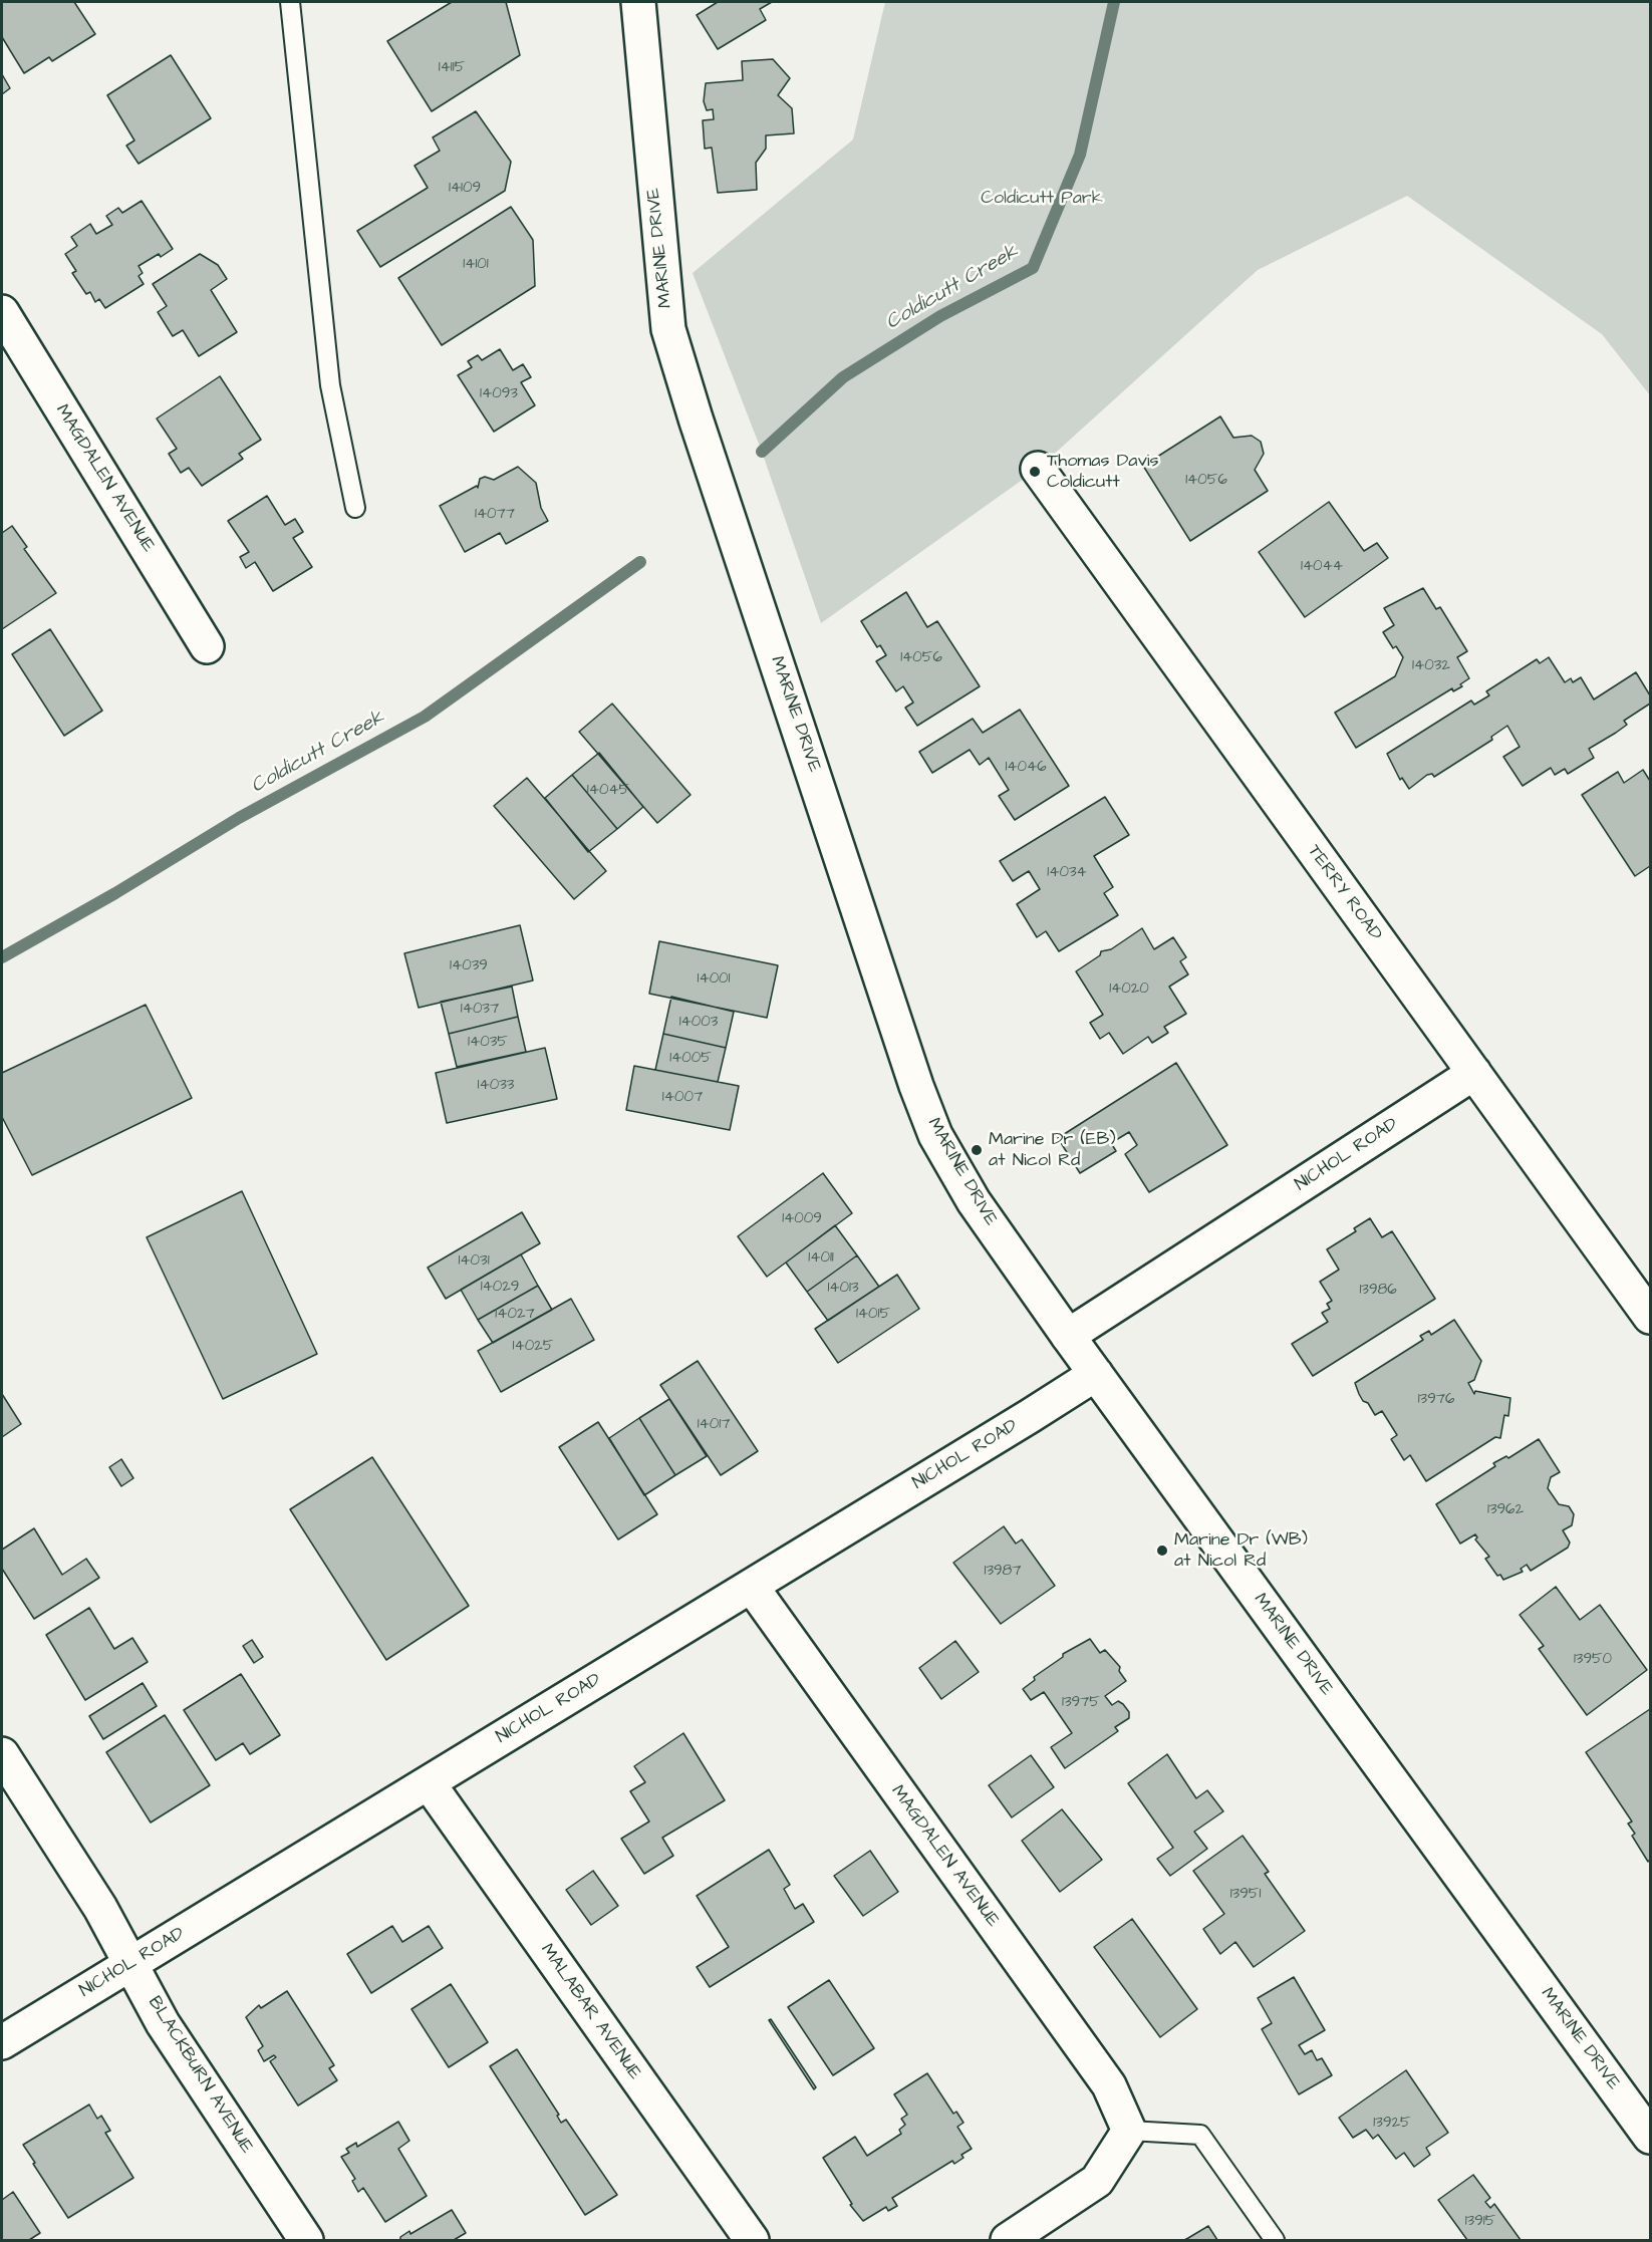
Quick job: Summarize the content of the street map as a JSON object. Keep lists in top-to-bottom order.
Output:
{
  "streets": {
    "street": [
      "MARINE DRIVE",
      "MAGDALEN AVENUE",
      "TERRY ROAD",
      "NICHOL ROAD",
      "MALABAR AVENUE",
      "BLACKBURN AVENUE"
    ]
  },
  "crossings": [
    ["MARINE DRIVE", "NICHOL ROAD"],
    ["MAGDALEN AVENUE", "NICHOL ROAD"],
    ["TERRY ROAD", "NICHOL ROAD"],
    ["NICHOL ROAD", "MALABAR AVENUE"],
    ["NICHOL ROAD", "BLACKBURN AVENUE"]
  ],
  "water": ["Coldicutt Creek"],
  "parks": ["Coldicutt Park"],
  "places": ["Thomas Davis Coldicutt", "Marine Dr (EB) at Nicol Rd", "Marine Dr (WB) at Nicol Rd"],
  "house_numbers": [
    "14115",
    "14109",
    "14101",
    "14093",
    "14056",
    "14077",
    "14044",
    "14056",
    "14032",
    "14046",
    "14045",
    "14034",
    "14039",
    "14001",
    "14020",
    "14037",
    "14003",
    "14035",
    "14005",
    "14033",
    "14007",
    "14009",
    "14011",
    "14031",
    "14029",
    "14013",
    "13986",
    "14027",
    "14015",
    "14025",
    "13976",
    "14017",
    "13962",
    "13987",
    "13950",
    "13975",
    "13951",
    "13925",
    "13915"
  ]
}
